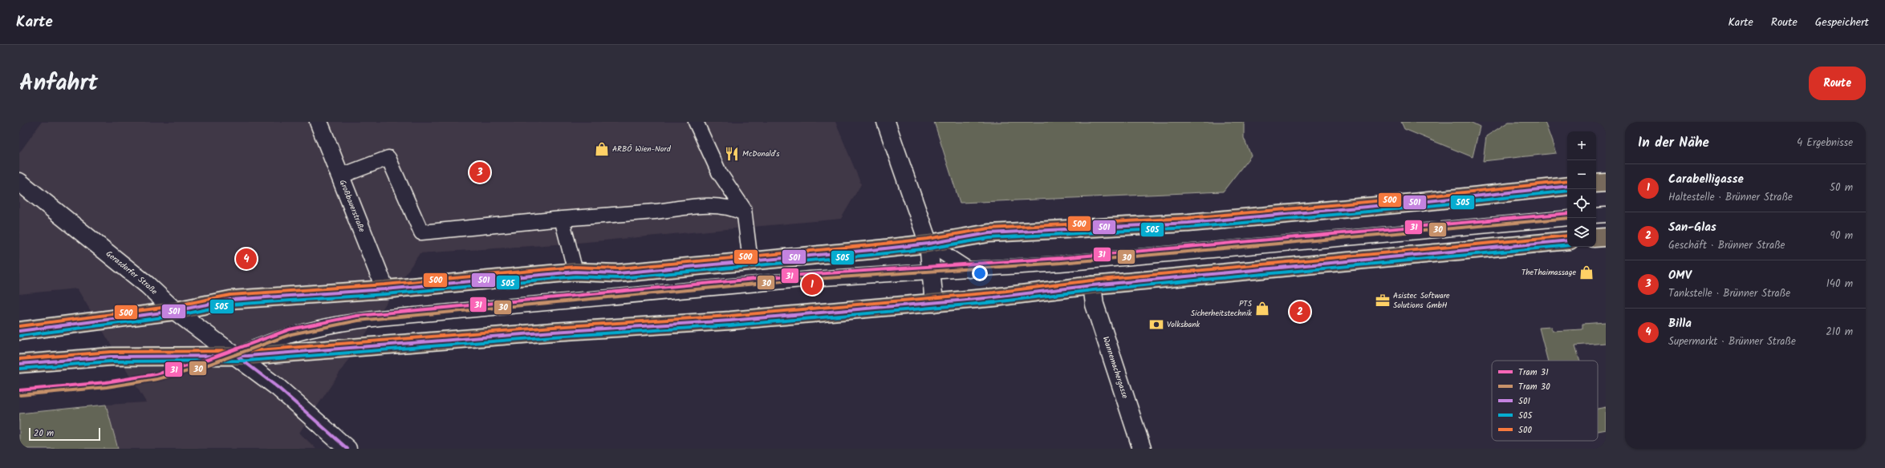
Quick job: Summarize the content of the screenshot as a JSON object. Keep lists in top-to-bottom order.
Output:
{
  "streets": {
    "street": ["Großbauerstraße", "Gerasdorfer Straße", "Wannemachergasse"]
  },
  "places": {
    "shop": ["ARBÖ Wien-Nord", "TheThaimassage", "PTS Sicherheitstechnik"],
    "restaurant": ["McDonald's"],
    "office": ["Asistec Software Solutions GmbH"],
    "bank": ["Volksbank"]
  },
  "lines": [
    "transit line 500",
    "transit line 501",
    "transit line 505",
    "tram line 31",
    "tram line 30"
  ],
  "legend": [
    "Tram 31",
    "Tram 30",
    "501",
    "505",
    "500"
  ],
  "scale_bar": "20 m",
  "page": {
    "header": "Karte",
    "nav": ["Karte", "Route", "Gespeichert"],
    "title": "Anfahrt",
    "buttons": "Route",
    "heading": ["In der Nähe", "4 Ergebnisse"],
    "map_buttons": ["+", "−"],
    "pins": [
      "3",
      "4",
      "1",
      "2"
    ],
    "list": [
      {
        "mark": "1",
        "name": "Carabelligasse",
        "note": "Haltestelle · Brünner Straße",
        "value": "50 m"
      },
      {
        "mark": "2",
        "name": "San-Glas",
        "note": "Geschäft · Brünner Straße",
        "value": "90 m"
      },
      {
        "mark": "3",
        "name": "OMV",
        "note": "Tankstelle · Brünner Straße",
        "value": "140 m"
      },
      {
        "mark": "4",
        "name": "Billa",
        "note": "Supermarkt · Brünner Straße",
        "value": "210 m"
      }
    ],
    "scale": "20 m"
  }
}
